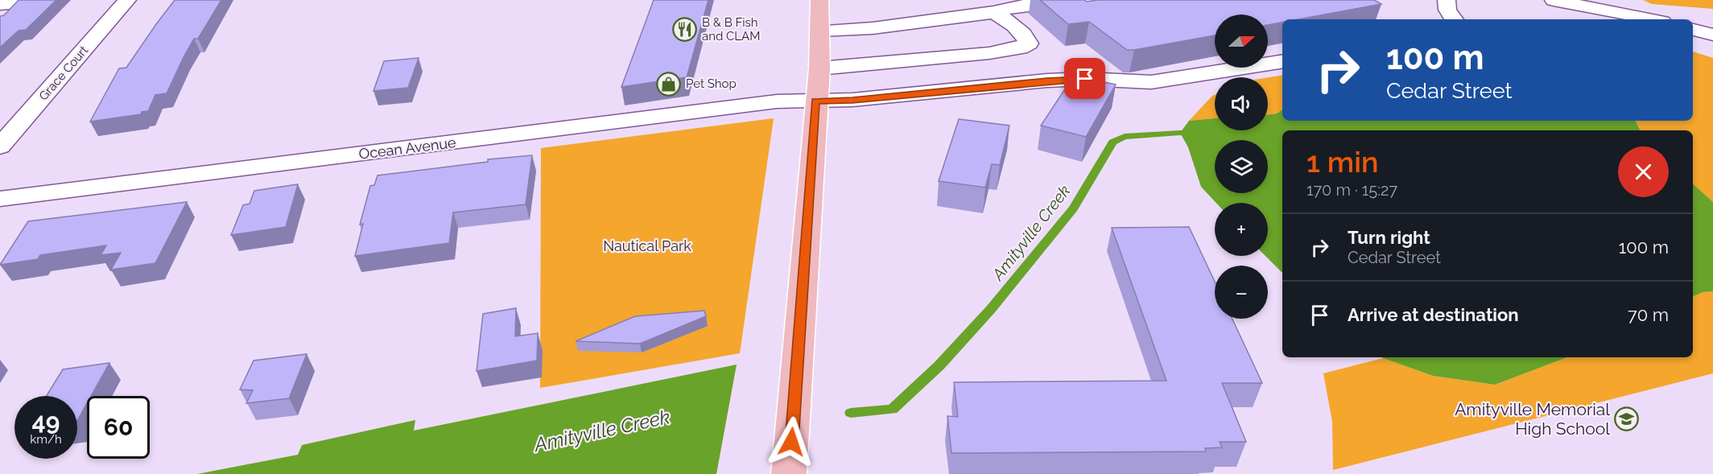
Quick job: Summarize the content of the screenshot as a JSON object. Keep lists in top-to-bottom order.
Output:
{
  "streets": {
    "street": ["Grace Court", "Ocean Avenue"]
  },
  "water": ["Amityville Creek"],
  "parks": ["Nautical Park"],
  "places": {
    "restaurant": ["B & B Fish and CLAM"],
    "shop": ["Pet Shop"],
    "school or university": ["Amityville Memorial High School"]
  },
  "north": "right",
  "page": {
    "map_buttons": ["+", "−"],
    "turn": ["100 m", "Cedar Street"],
    "heading": ["1 min", "170 m · 15:27"],
    "list": [
      {
        "name": "Turn right",
        "note": "Cedar Street",
        "value": "100 m"
      },
      {
        "name": "Arrive at destination",
        "value": "70 m"
      }
    ],
    "speed": "49 km/h",
    "limit": "60"
  }
}
